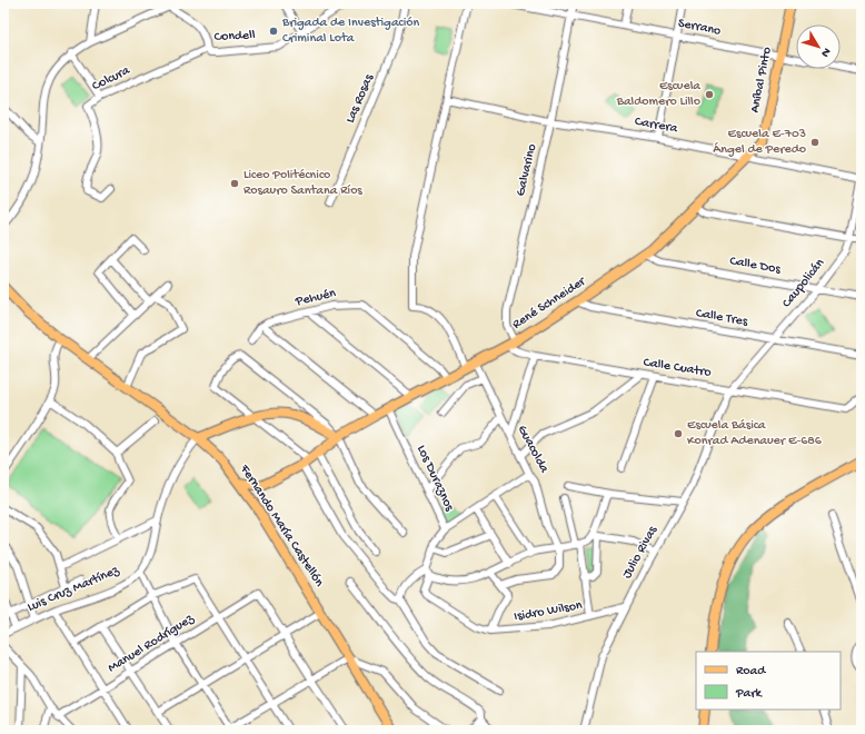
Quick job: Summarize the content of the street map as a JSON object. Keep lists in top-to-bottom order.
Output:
{
  "streets": {
    "main road": ["Aníbal Pinto", "René Schneider", "Fernando María Castellón"],
    "street": [
      "Serrano",
      "Condell",
      "Colcura",
      "Las Rosas",
      "Carrera",
      "Galvarino",
      "Calle Dos",
      "Caupolicán",
      "Pehuén",
      "Calle Tres",
      "Calle Cuatro",
      "Guacolda",
      "Los Duraznos",
      "Julio Rivas",
      "Luis Cruz Martínez",
      "Isidro Wilson",
      "Manuel Rodríguez"
    ]
  },
  "crossings": [
    ["Serrano", "Aníbal Pinto"],
    ["Serrano", "Galvarino"],
    ["Condell", "Colcura"],
    ["Aníbal Pinto", "Carrera"],
    ["Aníbal Pinto", "René Schneider"],
    ["Carrera", "Galvarino"],
    ["Carrera", "Caupolicán"],
    ["Carrera", "René Schneider"],
    ["Galvarino", "René Schneider"],
    ["Calle Dos", "Caupolicán"],
    ["Calle Dos", "René Schneider"],
    ["Caupolicán", "Calle Tres"],
    ["Caupolicán", "Calle Cuatro"],
    ["Caupolicán", "Julio Rivas"],
    ["Pehuén", "René Schneider"],
    ["René Schneider", "Calle Tres"],
    ["René Schneider", "Calle Cuatro"],
    ["René Schneider", "Guacolda"],
    ["René Schneider", "Los Duraznos"],
    ["Calle Cuatro", "Julio Rivas"],
    ["Los Duraznos", "Isidro Wilson"],
    ["Fernando María Castellón", "Luis Cruz Martínez"],
    ["Julio Rivas", "Isidro Wilson"]
  ],
  "places": [
    "Brigada de Investigación Criminal Lota",
    "Escuela Baldomero Lillo",
    "Escuela E-703 Ángel de Peredo",
    "Liceo Politécnico Rosauro Santana Ríos",
    "Escuela Básica Konrad Adenauer E-686"
  ],
  "legend": ["Road", "Park"],
  "north": "bottom right"
}
